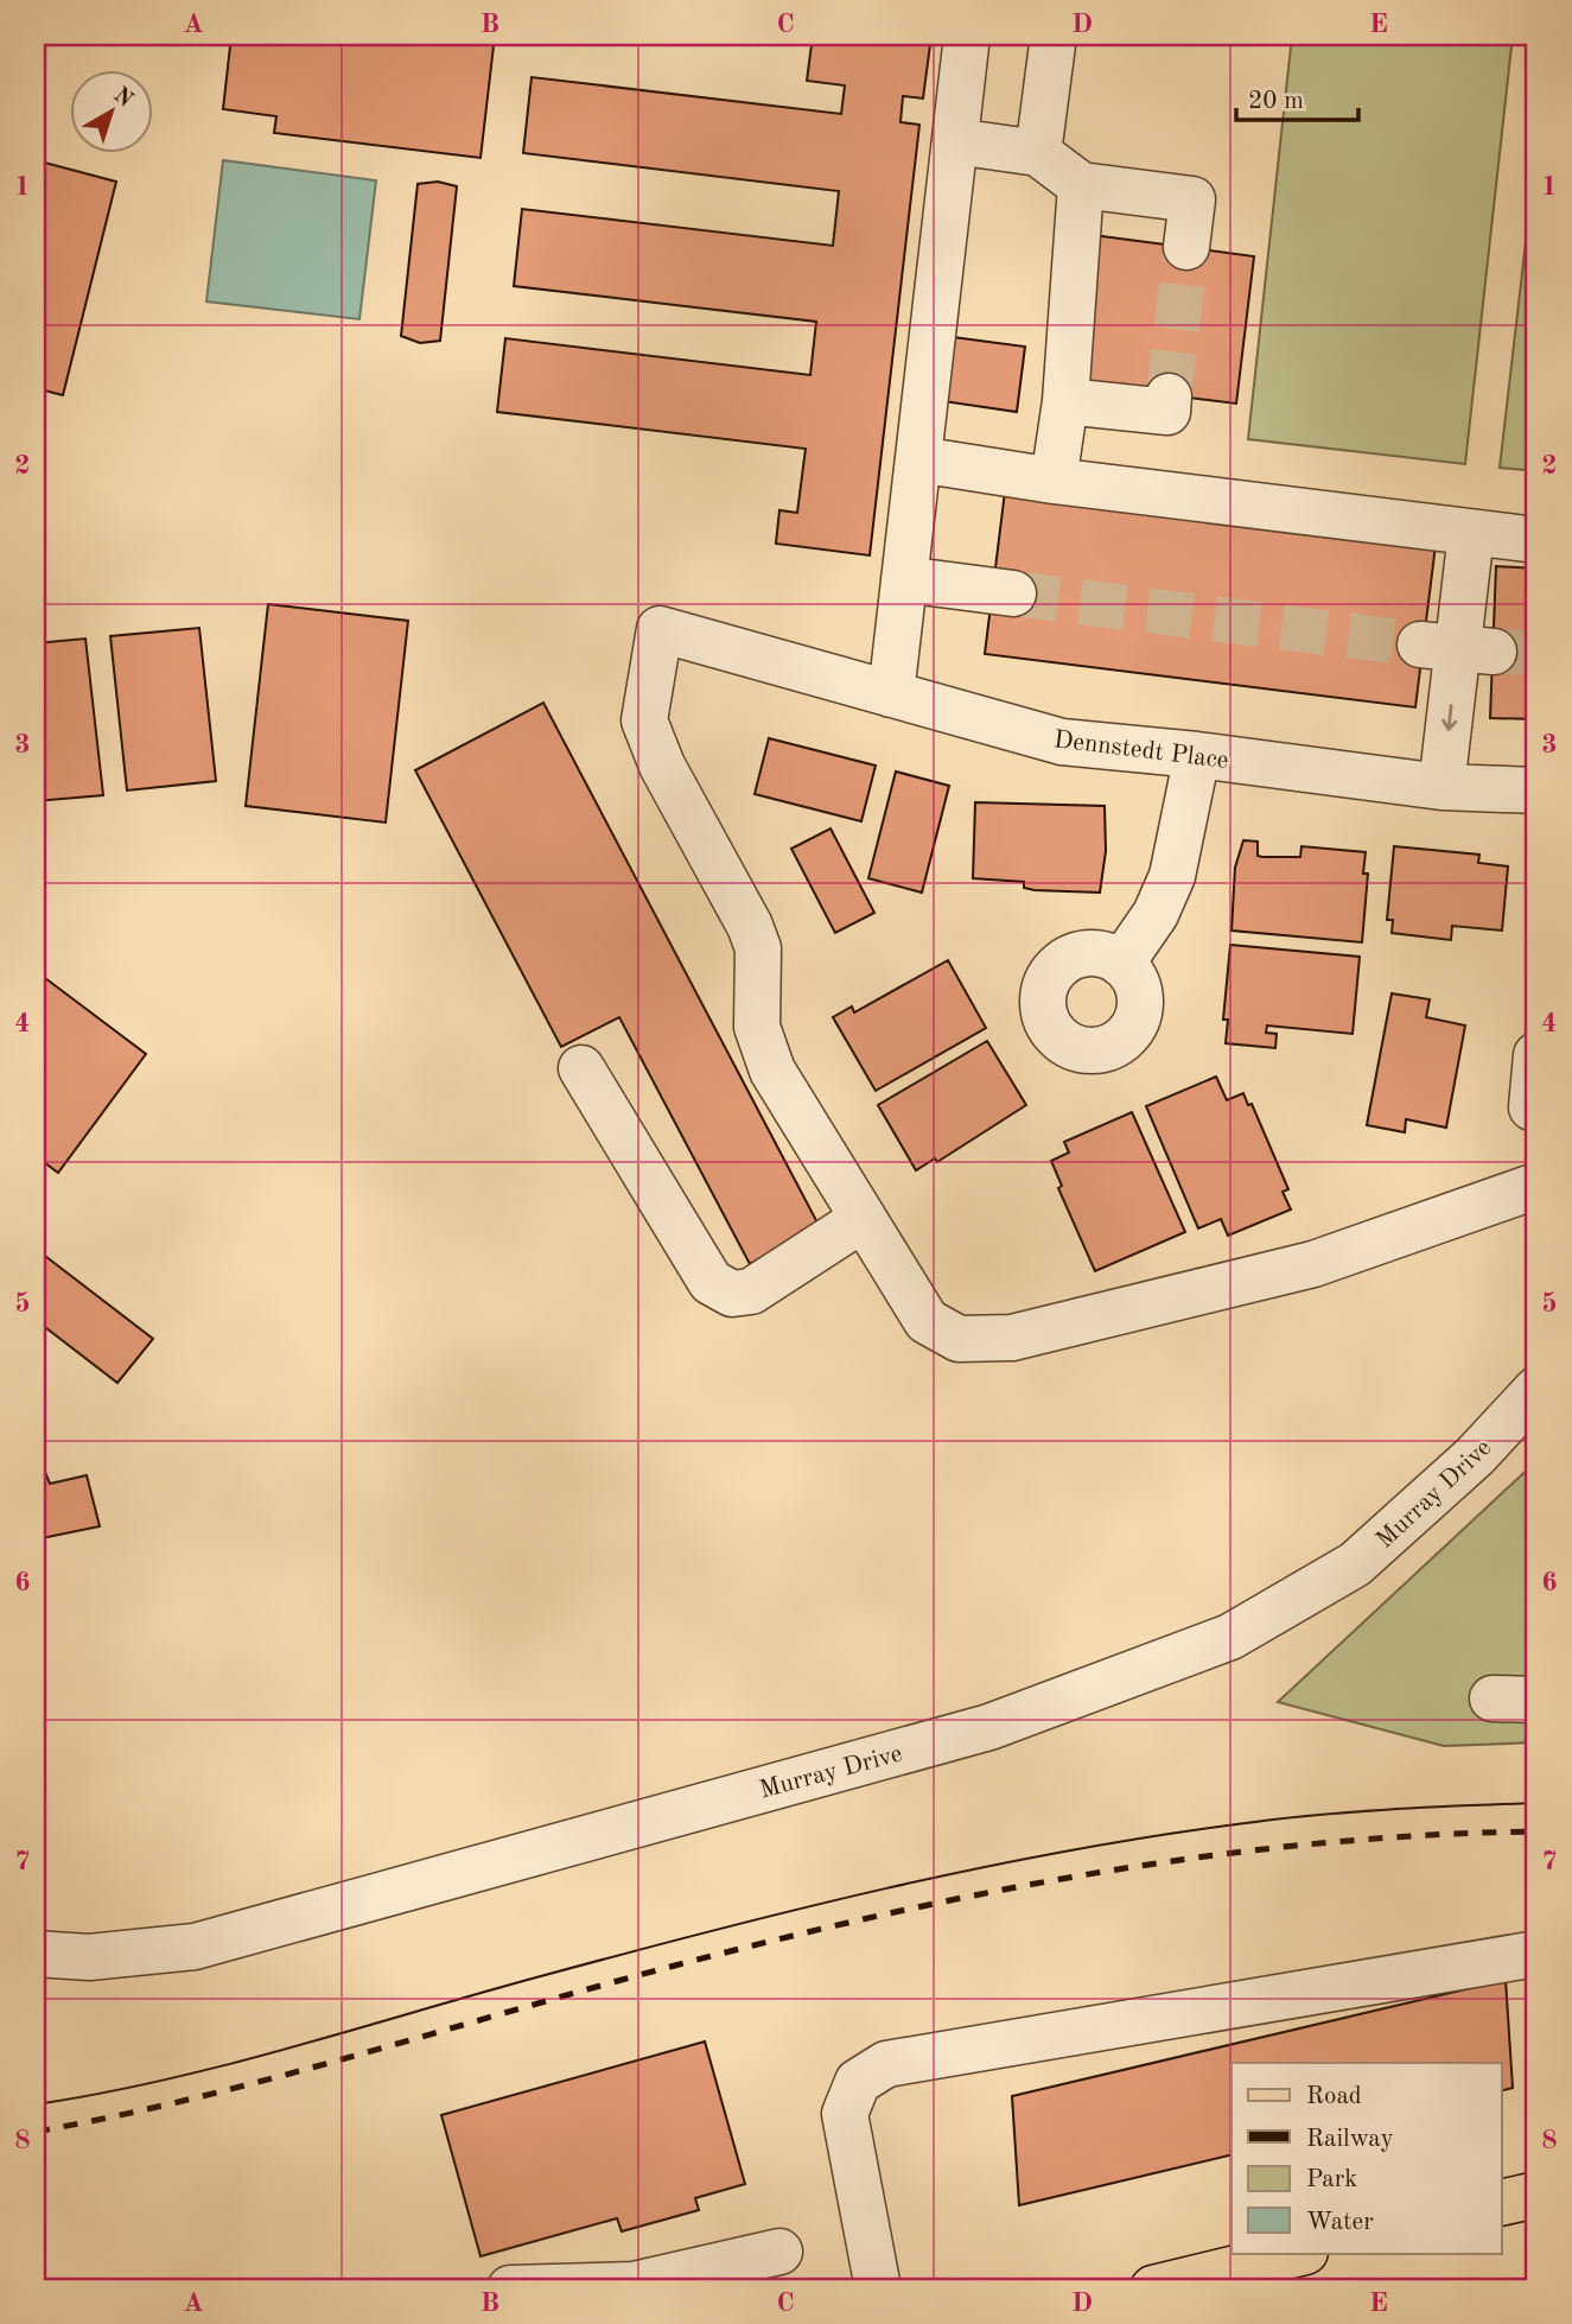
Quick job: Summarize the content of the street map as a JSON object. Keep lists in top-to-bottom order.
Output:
{
  "streets": {
    "street": ["Dennstedt Place", "Murray Drive"]
  },
  "legend": [
    "Road",
    "Railway",
    "Park",
    "Water"
  ],
  "scale_bar": "20 m",
  "north": "top right",
  "grid": {
    "columns": [
      "A",
      "B",
      "C",
      "D",
      "E"
    ],
    "rows": [
      "1",
      "2",
      "3",
      "4",
      "5",
      "6",
      "7",
      "8"
    ]
  }
}
